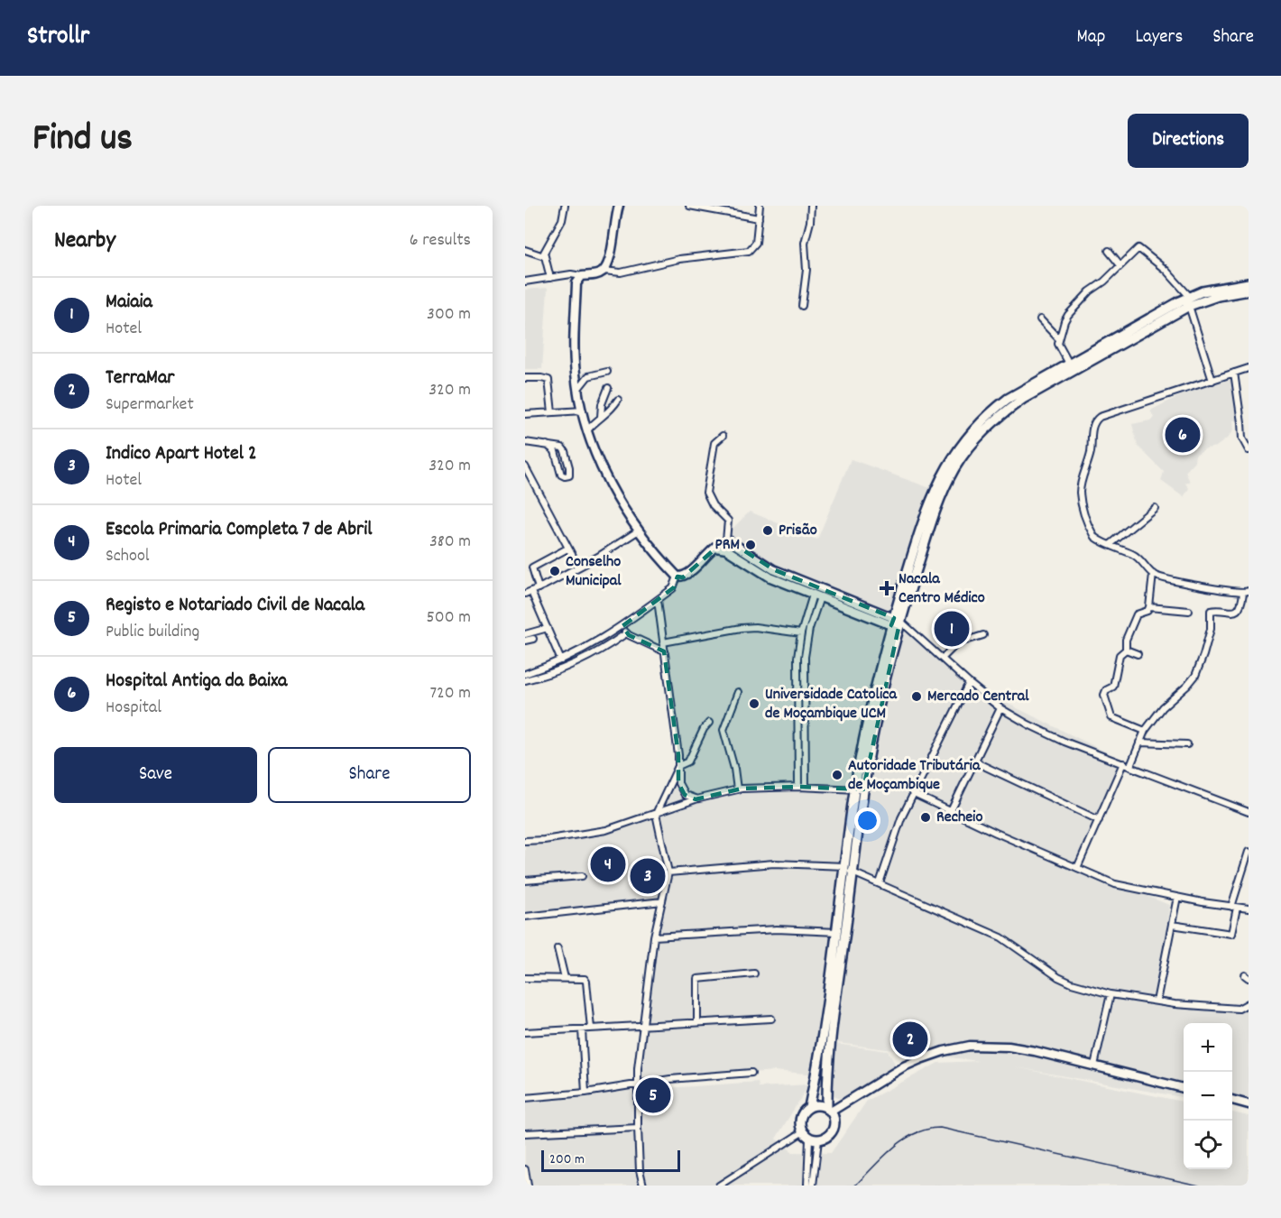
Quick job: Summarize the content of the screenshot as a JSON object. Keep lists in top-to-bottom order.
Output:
{
  "places": {
    "other": [
      "Prisão",
      "PRM",
      "Conselho Municipal",
      "Mercado Central",
      "Universidade Catolica de Moçambique UCM",
      "Autoridade Tributária de Moçambique",
      "Recheio"
    ],
    "health": ["Nacala Centro Médico"]
  },
  "scale_bar": "200 m",
  "page": {
    "header": "Strollr",
    "nav": ["Map", "Layers", "Share"],
    "title": "Find us",
    "buttons": [
      "Directions",
      ["Save", "Share"]
    ],
    "heading": ["Nearby", "6 results"],
    "list": [
      {
        "mark": "1",
        "name": "Maiaia",
        "note": "Hotel",
        "value": "300 m"
      },
      {
        "mark": "2",
        "name": "TerraMar",
        "note": "Supermarket",
        "value": "320 m"
      },
      {
        "mark": "3",
        "name": "Indico Apart Hotel 2",
        "note": "Hotel",
        "value": "320 m"
      },
      {
        "mark": "4",
        "name": "Escola Primaria Completa 7 de Abril",
        "note": "School",
        "value": "380 m"
      },
      {
        "mark": "5",
        "name": "Registo e Notariado Civil de Nacala",
        "note": "Public building",
        "value": "500 m"
      },
      {
        "mark": "6",
        "name": "Hospital Antiga da Baixa",
        "note": "Hospital",
        "value": "720 m"
      }
    ],
    "pins": [
      "6",
      "1",
      "4",
      "3",
      "2",
      "5"
    ],
    "map_buttons": ["+", "−"],
    "scale": "200 m"
  }
}
